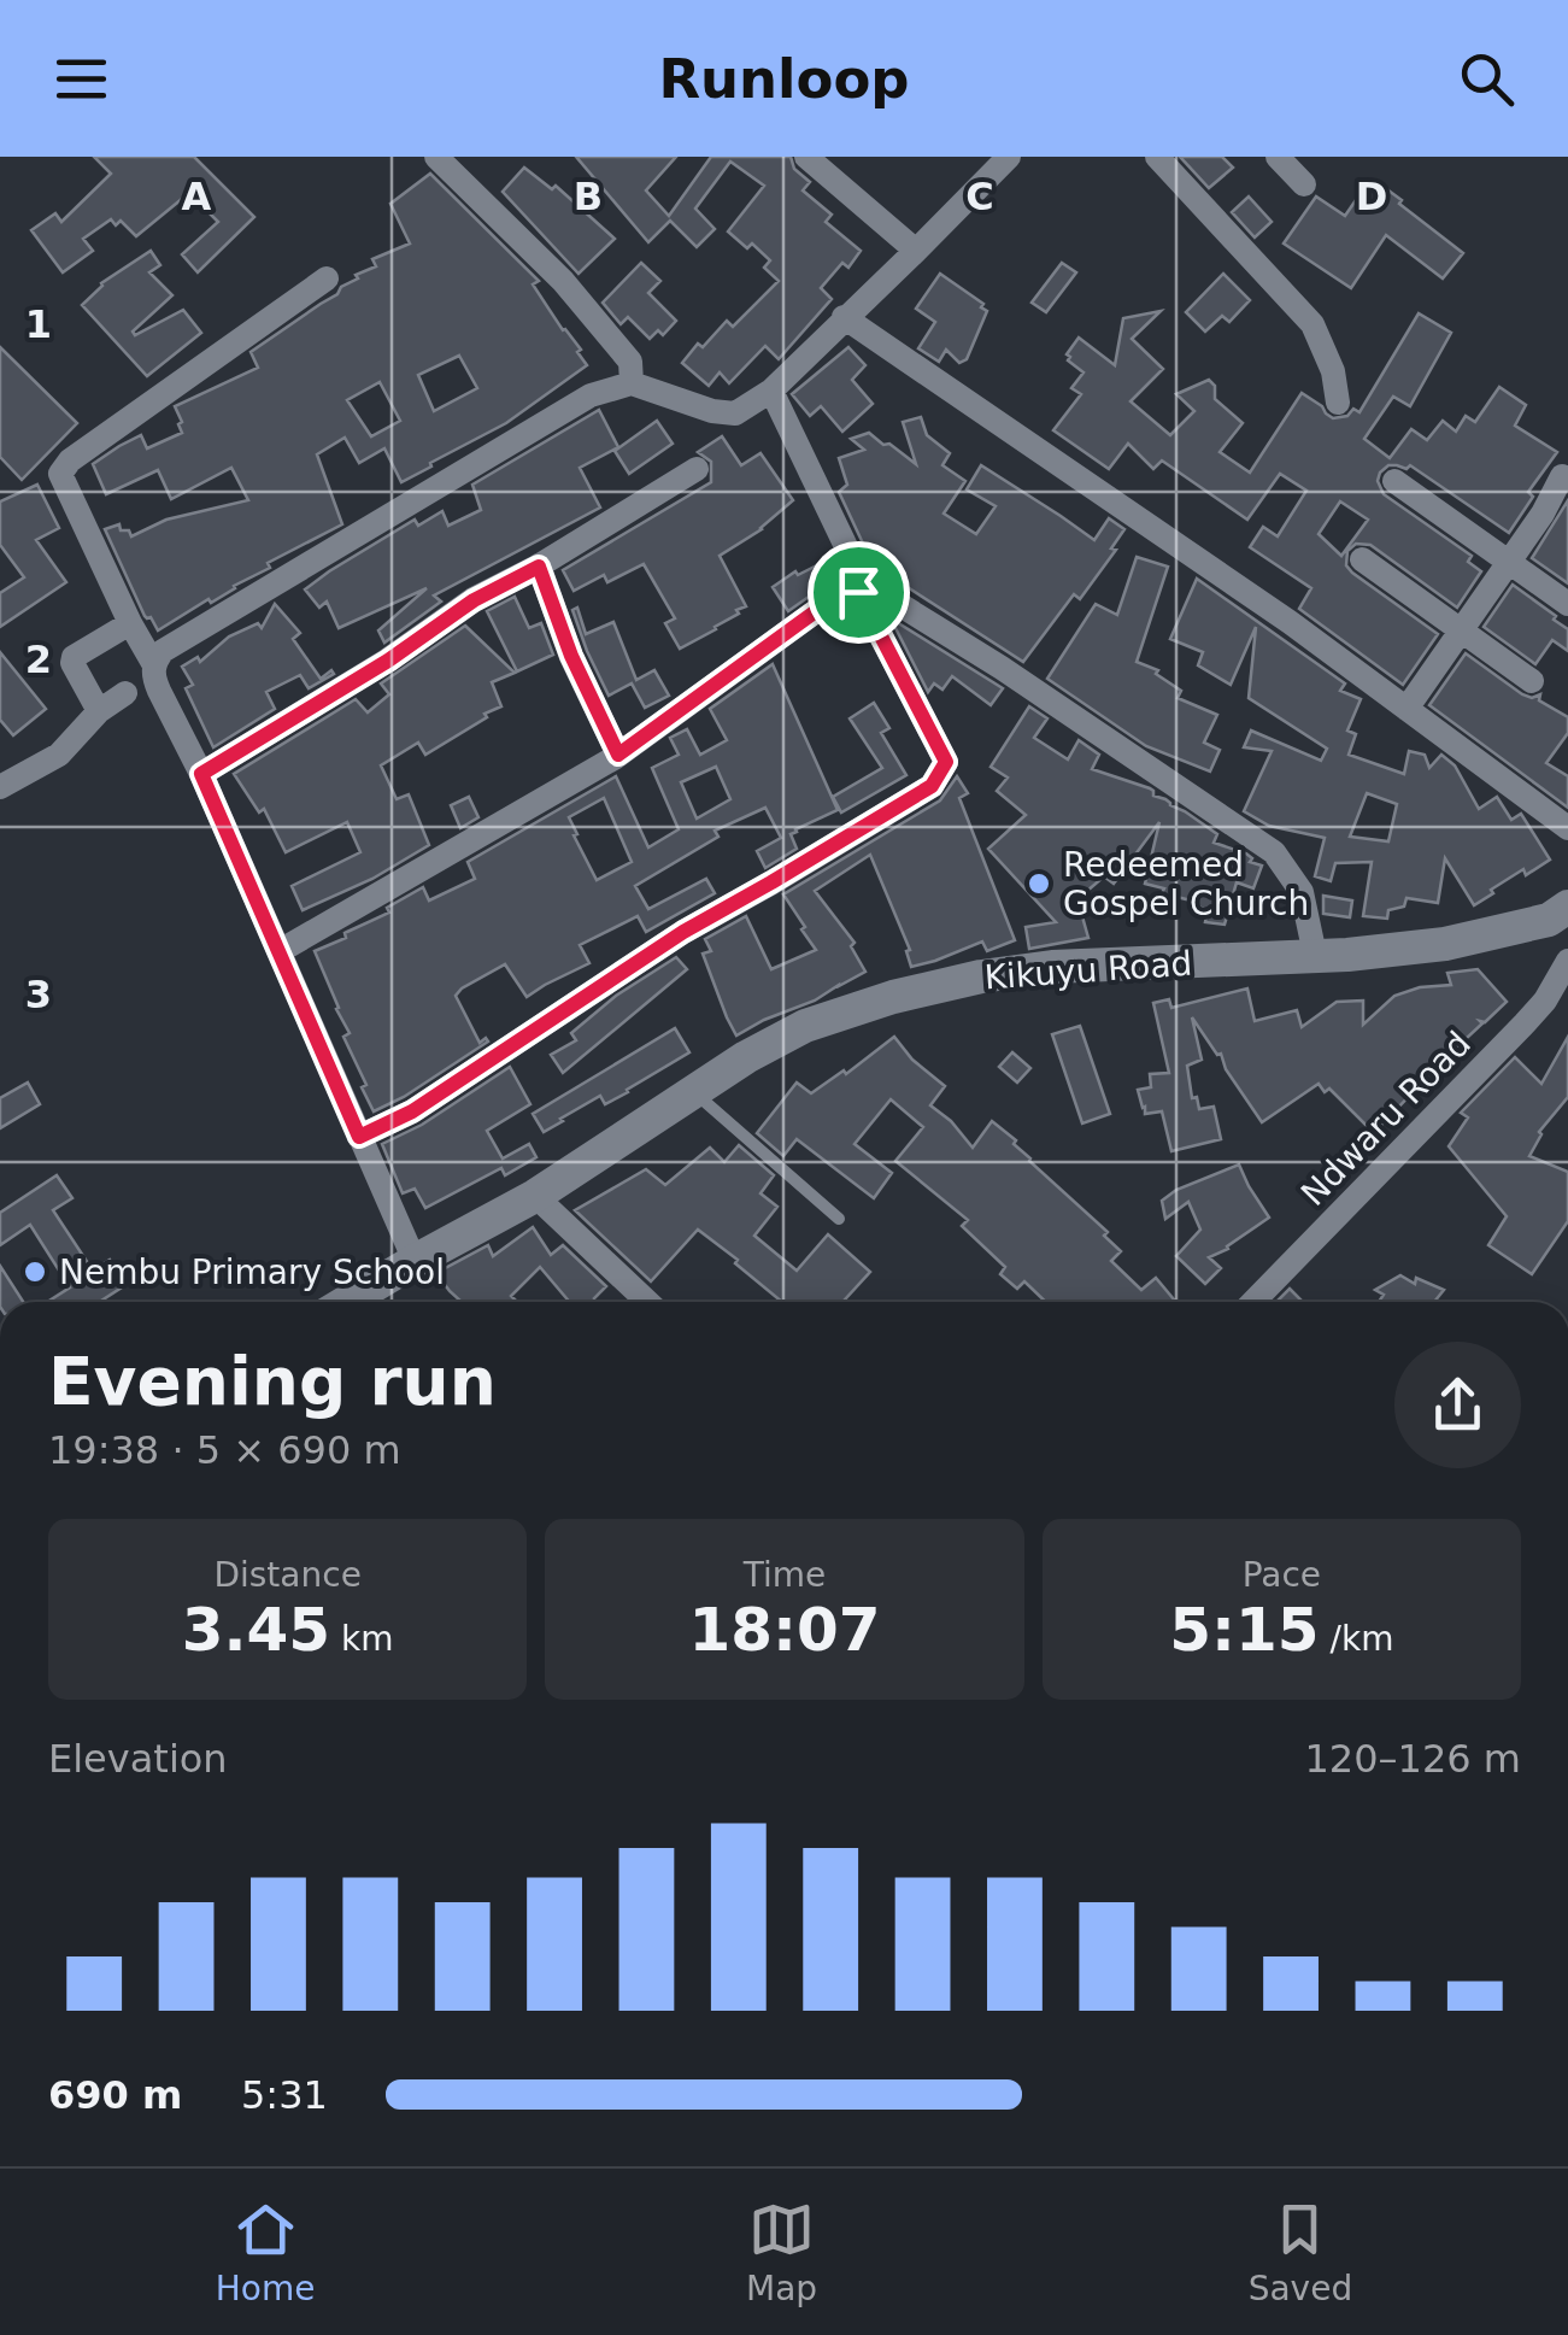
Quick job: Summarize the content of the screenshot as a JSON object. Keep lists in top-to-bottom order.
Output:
{
  "streets": {
    "main road": ["Kikuyu Road"],
    "street": ["Ndwaru Road"]
  },
  "places": ["Redeemed Gospel Church", "Nembu Primary School"],
  "page": {
    "header": "Runloop",
    "heading": ["Evening run", "19:38 · 5 × 690 m"],
    "stats": [
      ["Distance", "3.45 km"],
      ["Time", "18:07"],
      ["Pace", "5:15 /km"]
    ],
    "chart": ["Elevation", "120–126 m"],
    "list": [
      {
        "name": "690 m",
        "note": "5:31"
      }
    ],
    "tabs": ["Home", "Map", "Saved"]
  },
  "grid": {
    "columns": [
      "A",
      "B",
      "C",
      "D"
    ],
    "rows": ["1", "2", "3"]
  }
}
